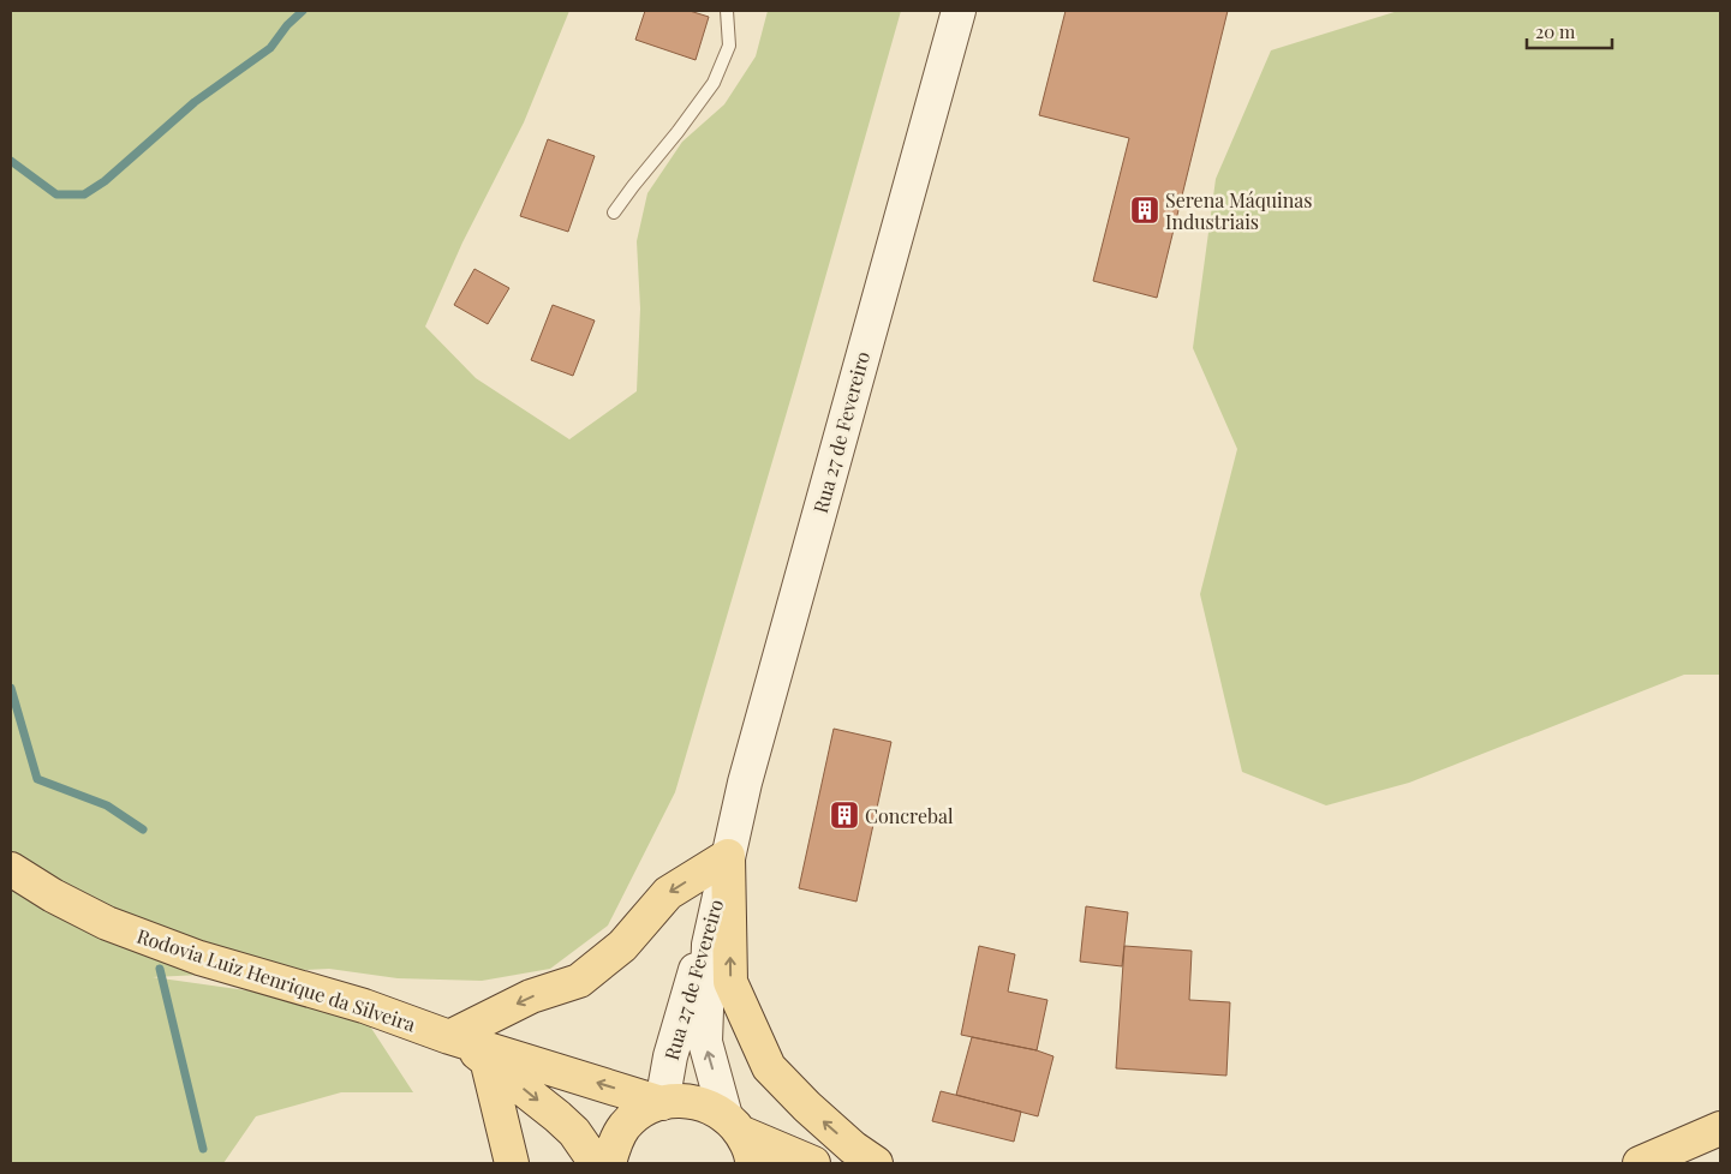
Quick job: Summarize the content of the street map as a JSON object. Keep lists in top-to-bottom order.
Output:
{
  "streets": {
    "main road": ["Rua 27 de Fevereiro", "Rodovia Luiz Henrique da Silveira"]
  },
  "crossings": [
    ["Rua 27 de Fevereiro", "Rodovia Luiz Henrique da Silveira"]
  ],
  "places": {
    "building": ["Serena Máquinas Industriais", "Concrebal"]
  },
  "scale_bar": "20 m"
}
